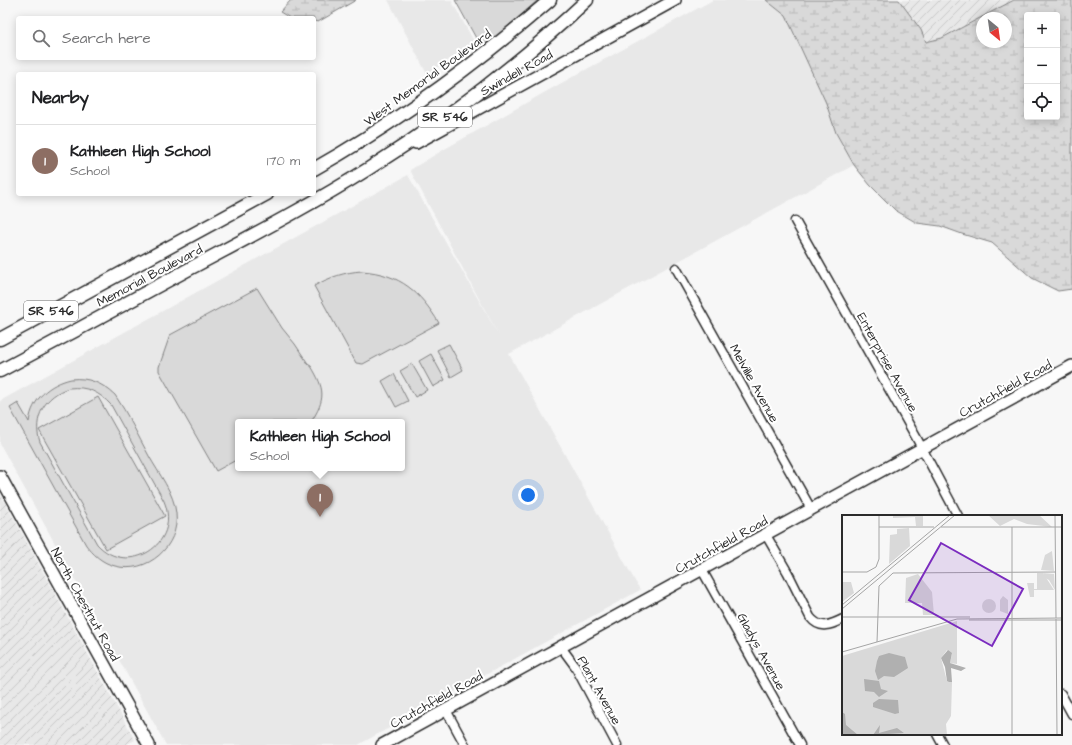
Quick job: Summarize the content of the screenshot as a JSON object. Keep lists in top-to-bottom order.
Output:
{
  "streets": {
    "main road": ["West Memorial Boulevard", "SR 546", "Memorial Boulevard"],
    "street": [
      "Swindell Road",
      "Enterprise Avenue",
      "Melville Avenue",
      "Crutchfield Road",
      "North Chestnut Road",
      "Gladys Avenue",
      "Plant Avenue"
    ]
  },
  "crossings": [
    ["Swindell Road", "SR 546"],
    ["Swindell Road", "Memorial Boulevard"],
    ["SR 546", "Memorial Boulevard"],
    ["Enterprise Avenue", "Crutchfield Road"],
    ["Melville Avenue", "Crutchfield Road"],
    ["Crutchfield Road", "Gladys Avenue"],
    ["Crutchfield Road", "Plant Avenue"]
  ],
  "north": "bottom right",
  "page": {
    "map_buttons": ["+", "−"],
    "search": "Search here",
    "heading": "Nearby",
    "list": [
      {
        "mark": "1",
        "name": "Kathleen High School",
        "note": "School",
        "value": "170 m"
      }
    ],
    "popup": ["Kathleen High School", "School"],
    "pins": "1"
  }
}
